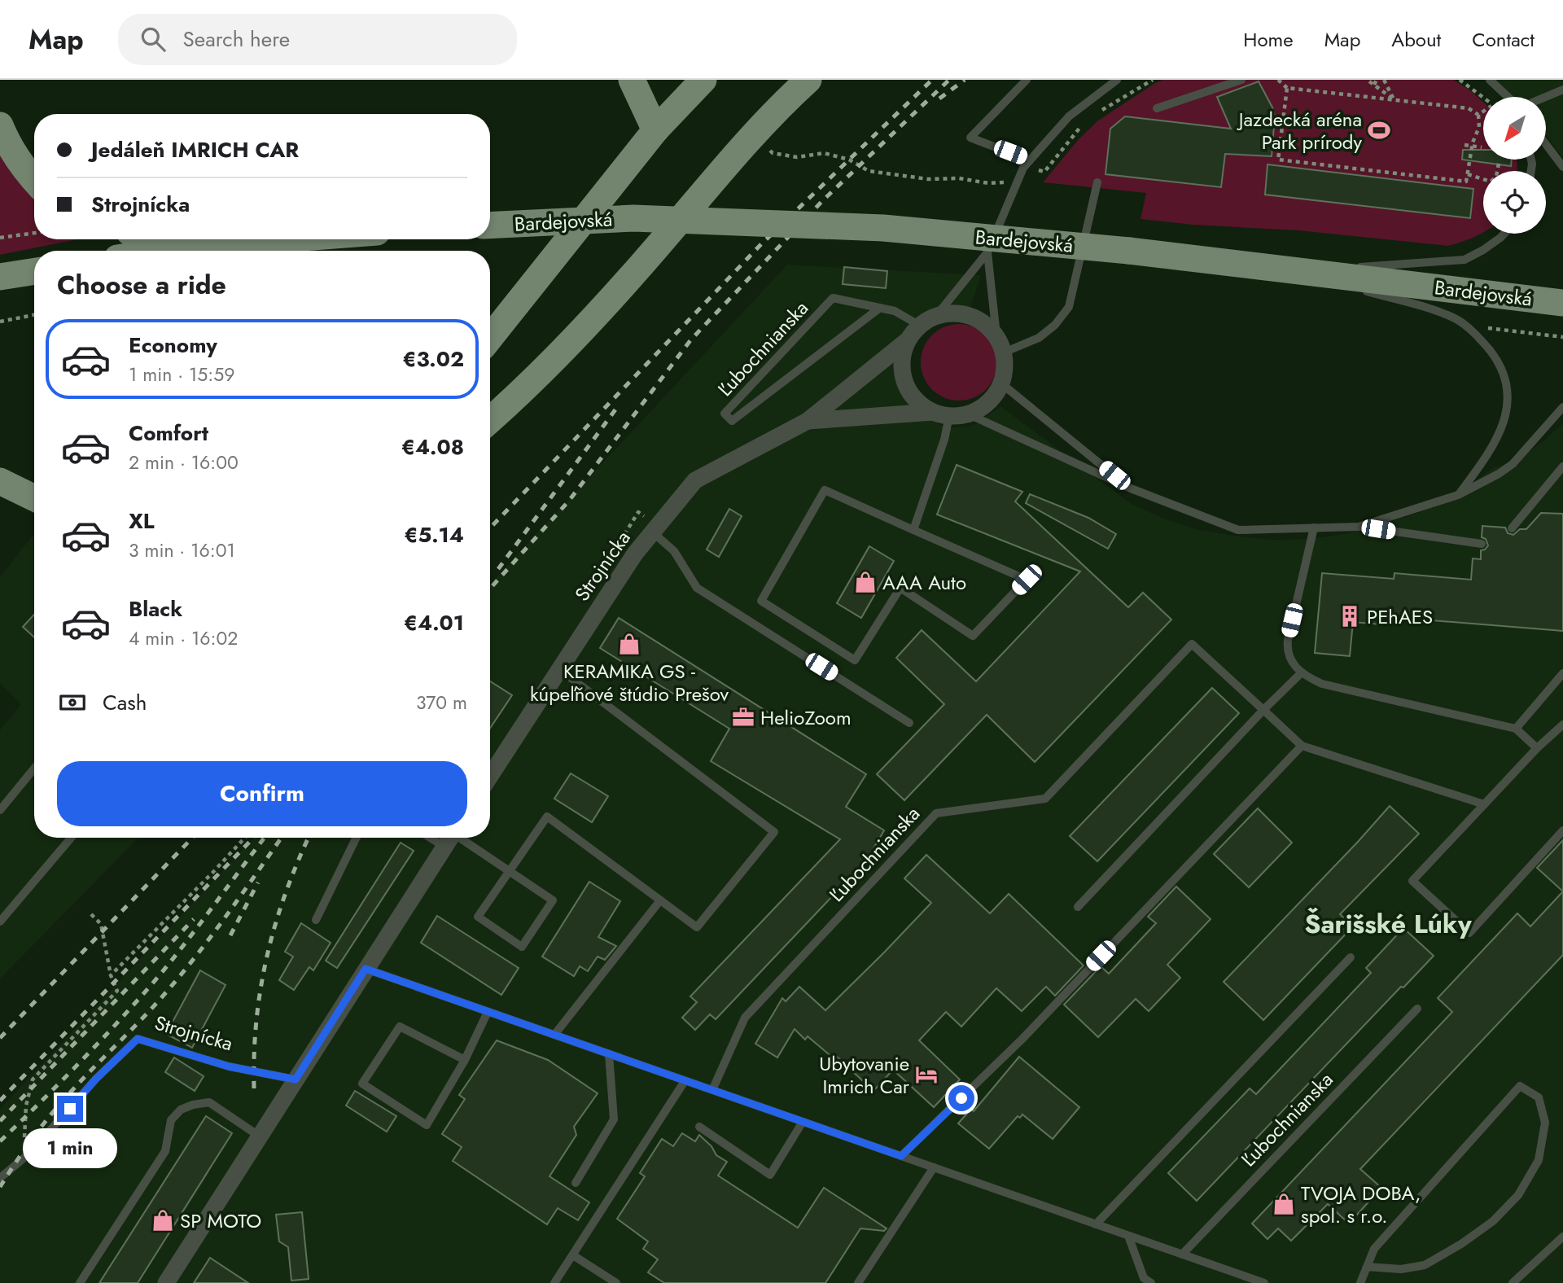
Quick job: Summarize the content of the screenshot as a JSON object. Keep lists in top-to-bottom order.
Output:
{
  "streets": {
    "main road": ["Bardejovská"],
    "street": ["Strojnícka"],
    "lane": ["Ľubochnianska"]
  },
  "districts": ["Šarišské Lúky"],
  "places": {
    "sports": ["Jazdecká aréna Park prírody"],
    "shop": [
      "AAA Auto",
      "KERAMIKA GS - kúpeľňové štúdio Prešov",
      "TVOJA DOBA, spol. s r.o.",
      "SP MOTO"
    ],
    "building": ["PEhAES"],
    "office": ["HelioZoom"],
    "hotel": ["Ubytovanie Imrich Car"]
  },
  "north": "bottom left",
  "page": {
    "header": "Map",
    "search": "Search here",
    "nav": [
      "Home",
      "Map",
      "About",
      "Contact"
    ],
    "banner": ["Jedáleň IMRICH CAR", "Strojnícka"],
    "heading": "Choose a ride",
    "list": [
      {
        "name": "Economy",
        "note": "1 min · 15:59",
        "value": "€3.02"
      },
      {
        "name": "Comfort",
        "note": "2 min · 16:00",
        "value": "€4.08"
      },
      {
        "name": "XL",
        "note": "3 min · 16:01",
        "value": "€5.14"
      },
      {
        "name": "Black",
        "note": "4 min · 16:02",
        "value": "€4.01"
      }
    ],
    "pay": ["Cash", "370 m"],
    "buttons": "Confirm",
    "bubble": "1 min"
  }
}
